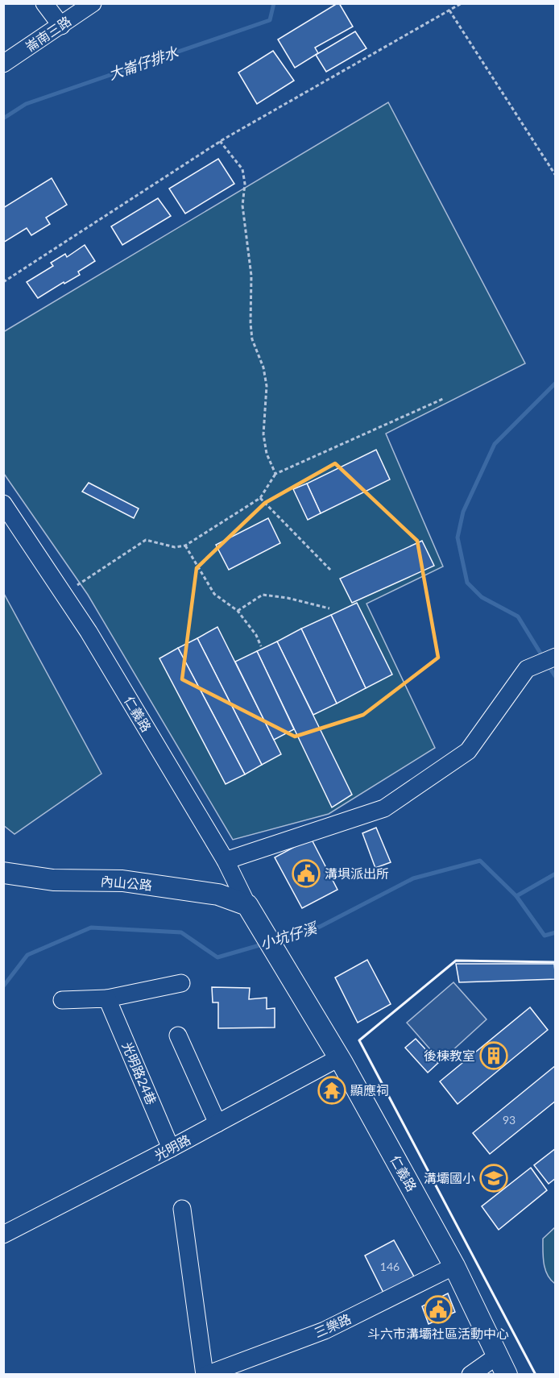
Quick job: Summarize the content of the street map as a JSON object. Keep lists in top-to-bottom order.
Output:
{
  "streets": {
    "main road": ["仁義路", "內山公路"],
    "street": [
      "崙南三路",
      "光明路24巷",
      "光明路",
      "三樂路"
    ]
  },
  "crossings": [
    ["仁義路", "內山公路"],
    ["仁義路", "光明路"],
    ["仁義路", "三樂路"],
    ["光明路24巷", "光明路"]
  ],
  "water": ["大崙仔排水", "小坑仔溪"],
  "places": {
    "public building": ["溝埧派出所", "斗六市溝壩社區活動中心"],
    "building": ["後棟教室"],
    "temple": ["顯應祠"],
    "school or university": ["溝壩國小"]
  },
  "house_numbers": ["93", "146"]
}
